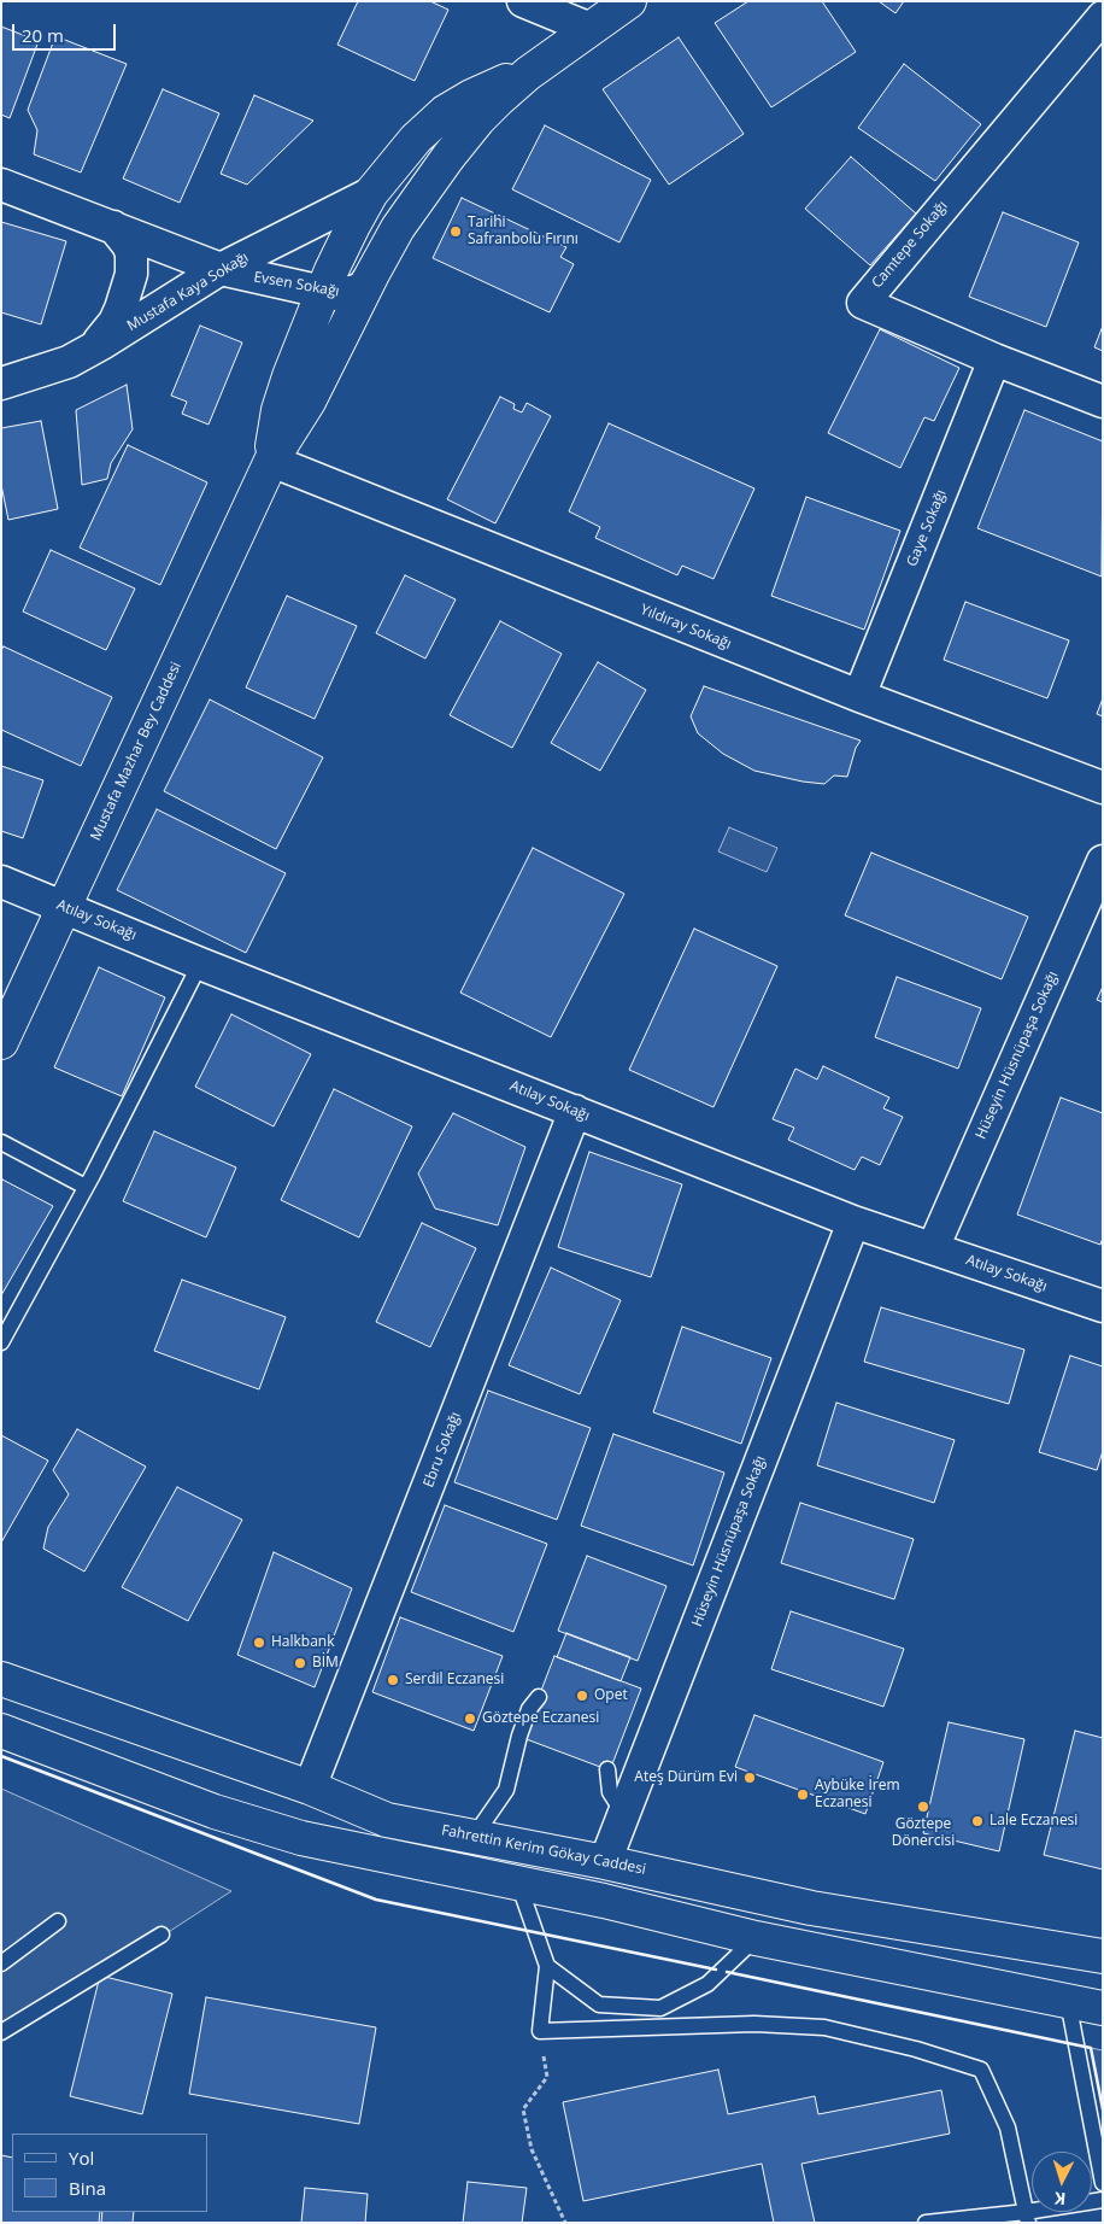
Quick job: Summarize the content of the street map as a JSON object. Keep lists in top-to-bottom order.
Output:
{
  "streets": {
    "main road": ["Mustafa Mazhar Bey Caddesi", "Fahrettin Kerim Gökay Caddesi"],
    "street": [
      "Camtepe Sokağı",
      "Evsen Sokağı",
      "Mustafa Kaya Sokağı",
      "Gaye Sokağı",
      "Yıldıray Sokağı",
      "Atılay Sokağı",
      "Hüseyin Hüsnüpaşa Sokağı",
      "Ebru Sokağı"
    ]
  },
  "crossings": [
    ["Camtepe Sokağı", "Gaye Sokağı"],
    ["Evsen Sokağı", "Mustafa Kaya Sokağı"],
    ["Evsen Sokağı", "Mustafa Mazhar Bey Caddesi"],
    ["Mustafa Kaya Sokağı", "Mustafa Mazhar Bey Caddesi"],
    ["Gaye Sokağı", "Yıldıray Sokağı"],
    ["Yıldıray Sokağı", "Mustafa Mazhar Bey Caddesi"],
    ["Mustafa Mazhar Bey Caddesi", "Atılay Sokağı"],
    ["Atılay Sokağı", "Hüseyin Hüsnüpaşa Sokağı"],
    ["Atılay Sokağı", "Ebru Sokağı"],
    ["Hüseyin Hüsnüpaşa Sokağı", "Fahrettin Kerim Gökay Caddesi"],
    ["Ebru Sokağı", "Fahrettin Kerim Gökay Caddesi"]
  ],
  "places": [
    "Tarihi Safranbolu Fırını",
    "Halkbank",
    "BİM",
    "Serdil Eczanesi",
    "Opet",
    "Göztepe Eczanesi",
    "Ateş Dürüm Evi",
    "Aybüke İrem Eczanesi",
    "Göztepe Dönercisi",
    "Lale Eczanesi"
  ],
  "legend": ["Yol", "Bina"],
  "scale_bar": "20 m",
  "north": "bottom"
}
